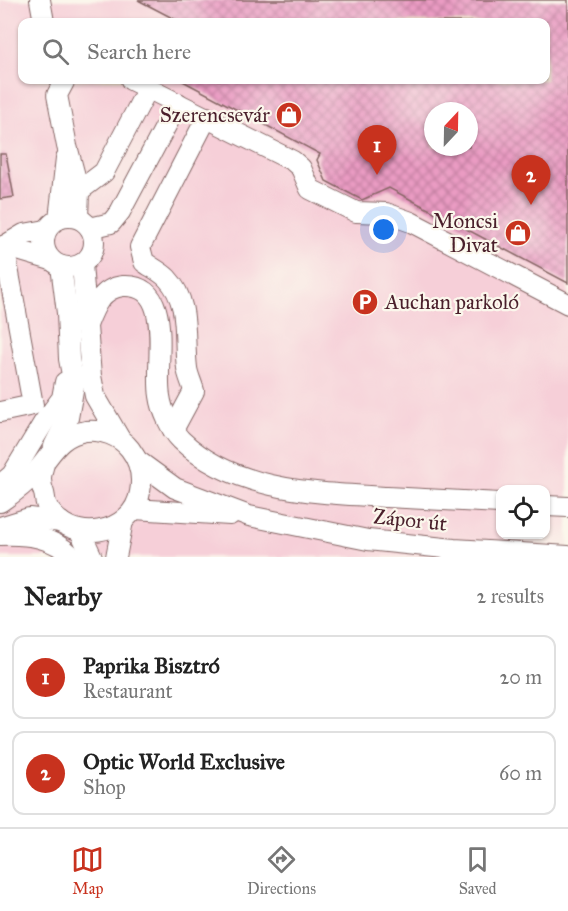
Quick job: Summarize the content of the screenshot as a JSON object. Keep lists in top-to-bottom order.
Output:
{
  "streets": {
    "street": ["Zápor út"]
  },
  "places": {
    "shop": ["Szerencsevár", "Moncsi Divat"],
    "parking": ["Auchan parkoló"]
  },
  "north": "top",
  "page": {
    "search": "Search here",
    "pins": ["1", "2"],
    "heading": ["Nearby", "2 results"],
    "list": [
      {
        "mark": "1",
        "name": "Paprika Bisztró",
        "note": "Restaurant",
        "value": "20 m"
      },
      {
        "mark": "2",
        "name": "Optic World Exclusive",
        "note": "Shop",
        "value": "60 m"
      }
    ],
    "nav": ["Map", "Directions", "Saved"]
  }
}
